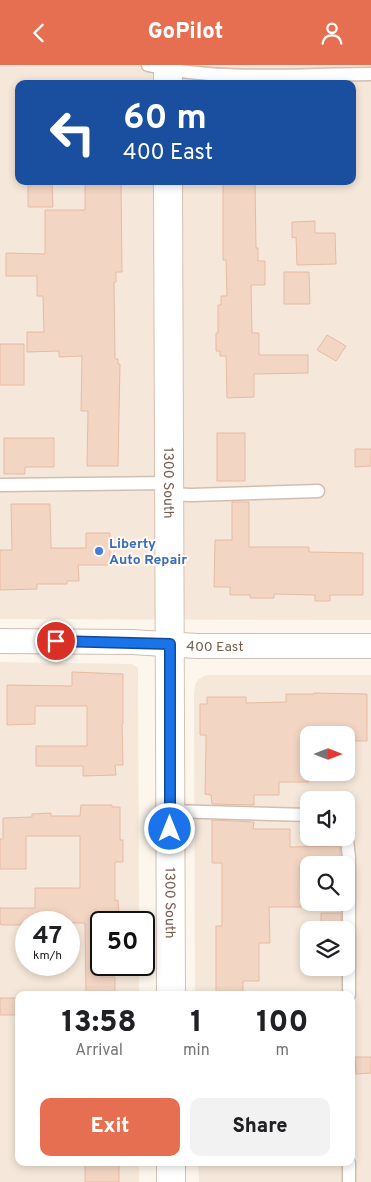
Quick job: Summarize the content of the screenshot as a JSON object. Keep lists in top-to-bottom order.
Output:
{
  "streets": {
    "main road": ["1300 South"],
    "street": ["400 East"]
  },
  "crossings": [
    ["1300 South", "400 East"]
  ],
  "places": ["Liberty Auto Repair"],
  "north": "right",
  "page": {
    "header": "GoPilot",
    "turn": ["60 m", "400 East"],
    "speed": "47 km/h",
    "limit": "50",
    "eta": [
      "13:58",
      "Arrival",
      "1",
      "min",
      "100",
      "m"
    ],
    "buttons": ["Exit", "Share"]
  }
}
